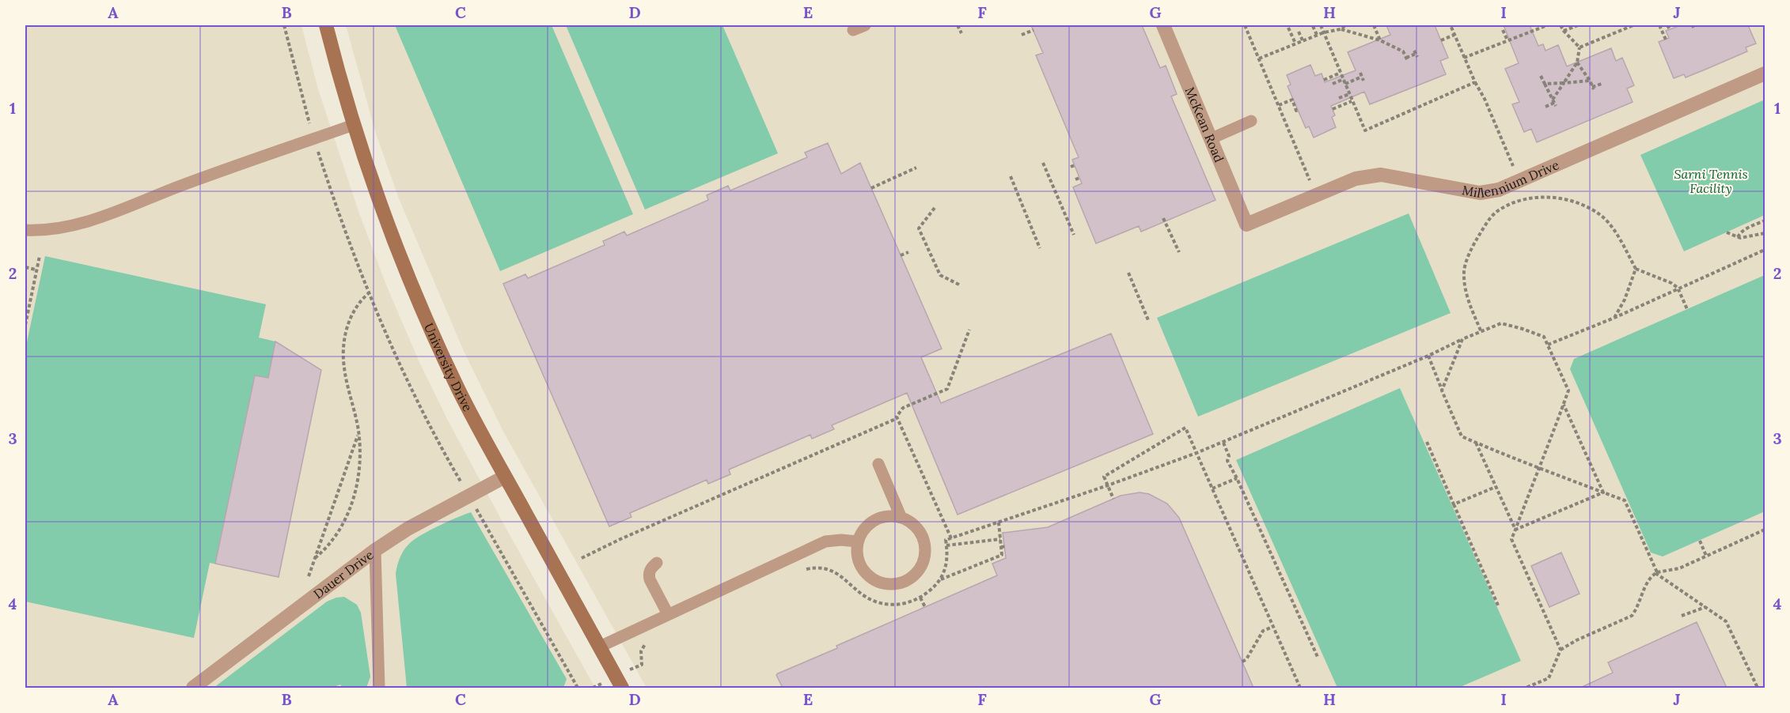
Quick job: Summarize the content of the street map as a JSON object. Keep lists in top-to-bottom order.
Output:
{
  "streets": {
    "main road": ["University Drive"],
    "street": ["McKean Road", "Millennium Drive", "Dauer Drive"]
  },
  "crossings": [
    ["McKean Road", "Millennium Drive"],
    ["University Drive", "Dauer Drive"]
  ],
  "parks": ["Sarni Tennis Facility"],
  "grid": {
    "columns": [
      "A",
      "B",
      "C",
      "D",
      "E",
      "F",
      "G",
      "H",
      "I",
      "J"
    ],
    "rows": [
      "1",
      "2",
      "3",
      "4"
    ]
  }
}
